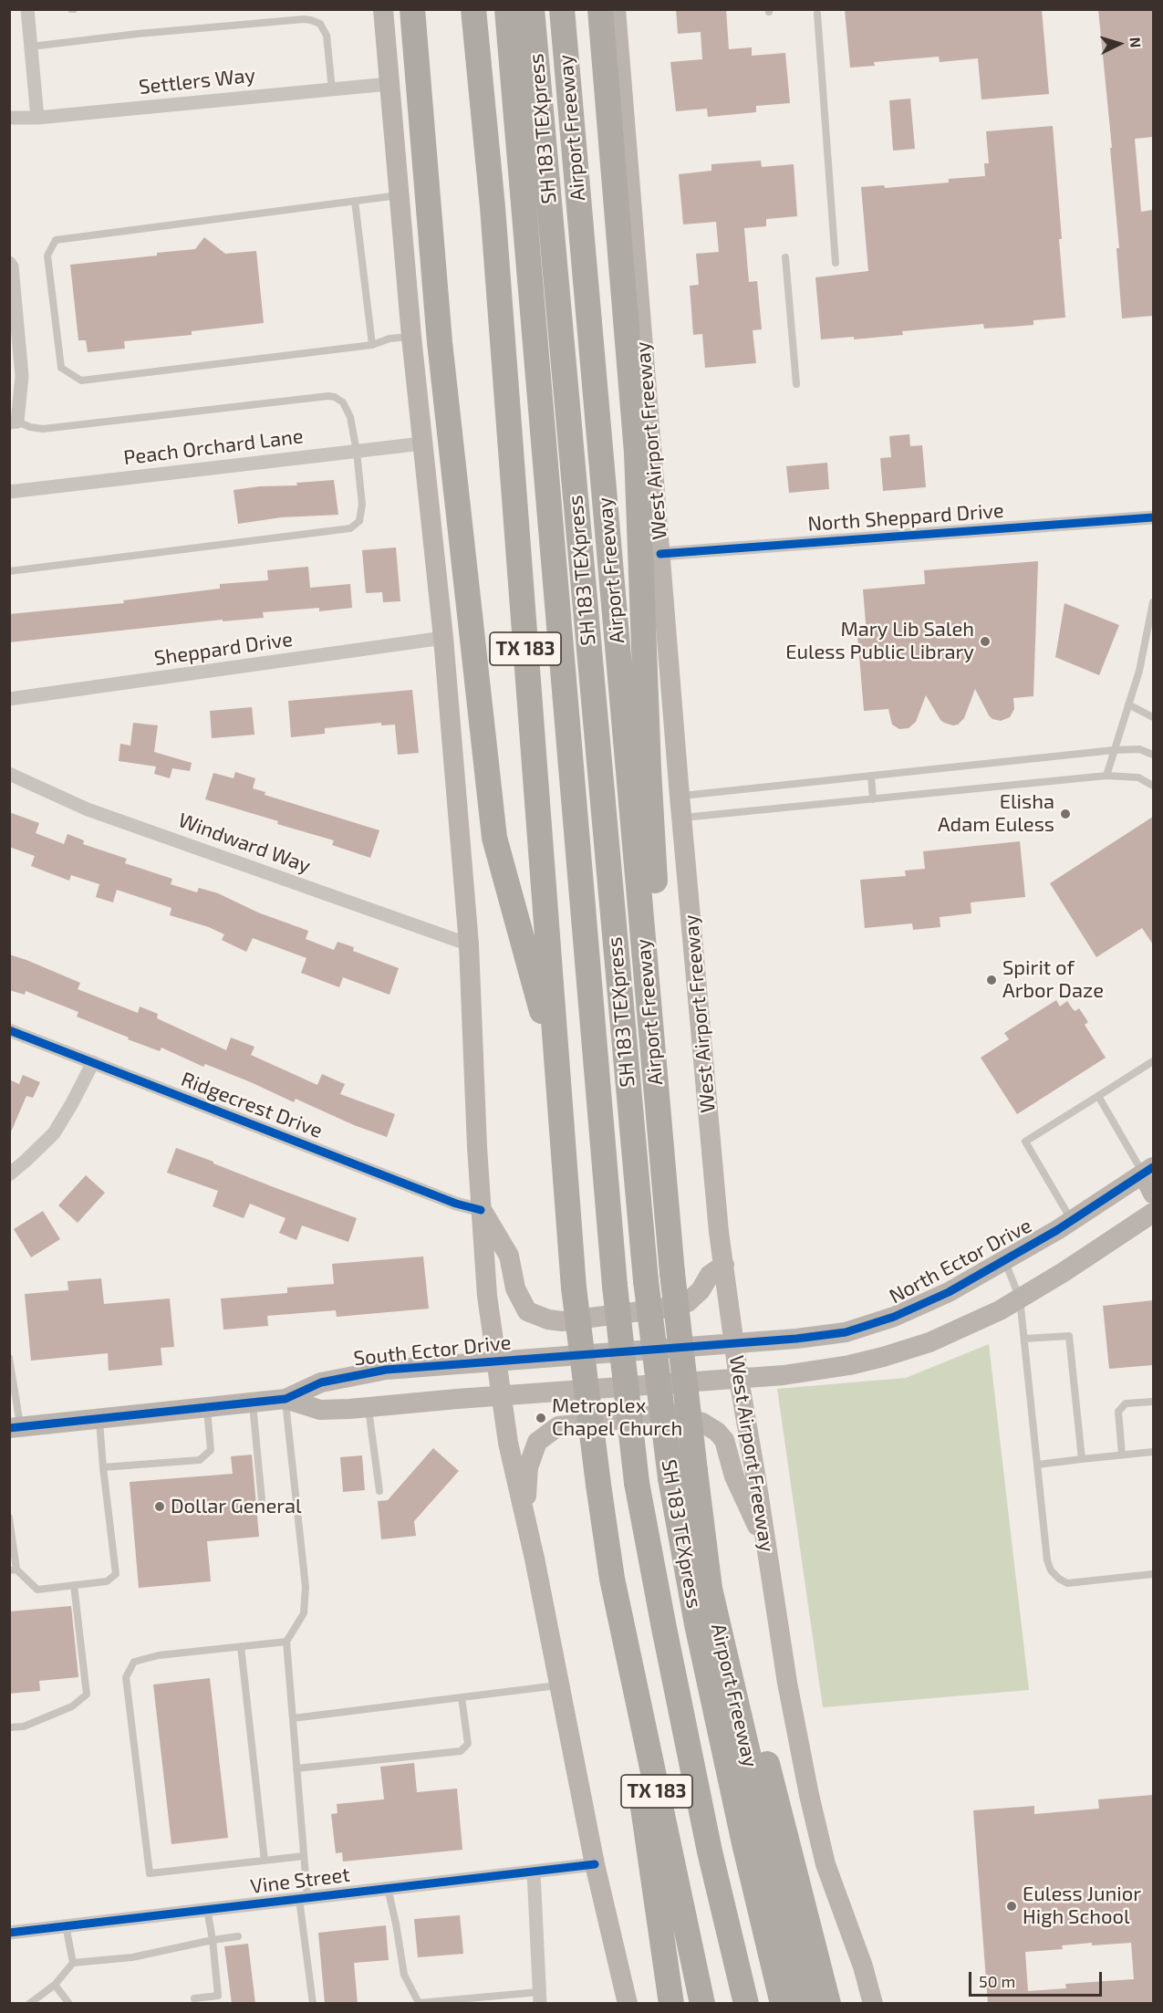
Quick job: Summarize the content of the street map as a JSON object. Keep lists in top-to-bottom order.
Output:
{
  "streets": {
    "highway": ["Airport Freeway", "SH 183 TEXpress", "TX 183"],
    "main road": ["West Airport Freeway", "North Ector Drive", "South Ector Drive"],
    "street": [
      "Settlers Way",
      "Peach Orchard Lane",
      "North Sheppard Drive",
      "Sheppard Drive",
      "Windward Way",
      "Ridgecrest Drive",
      "Vine Street"
    ]
  },
  "crossings": [
    ["West Airport Freeway", "North Sheppard Drive"],
    ["West Airport Freeway", "North Ector Drive"],
    ["West Airport Freeway", "South Ector Drive"],
    ["North Ector Drive", "South Ector Drive"]
  ],
  "places": [
    "Mary Lib Saleh Euless Public Library",
    "Elisha Adam Euless",
    "Spirit of Arbor Daze",
    "Metroplex Chapel Church",
    "Dollar General",
    "Euless Junior High School"
  ],
  "scale_bar": "50 m",
  "north": "right"
}
